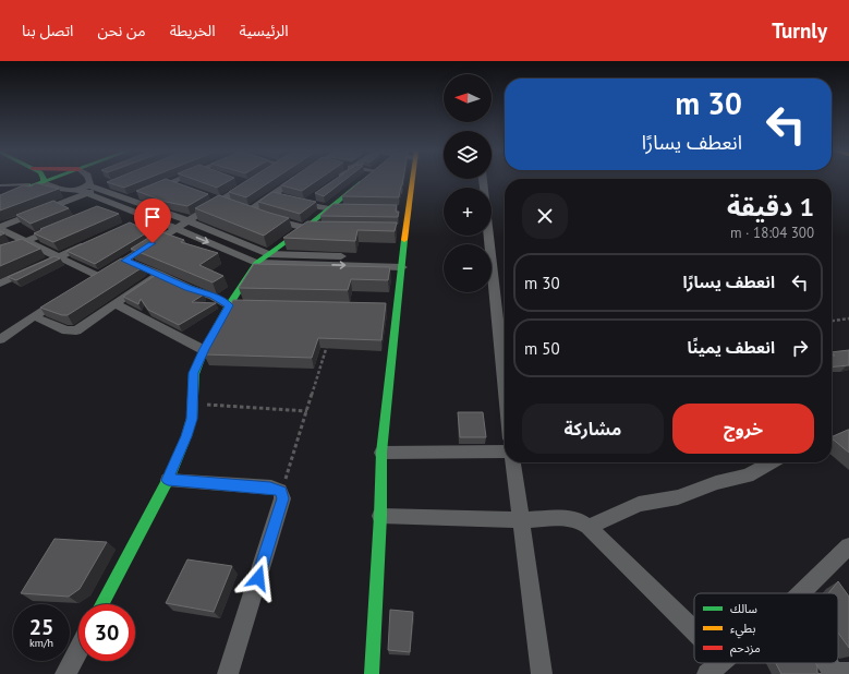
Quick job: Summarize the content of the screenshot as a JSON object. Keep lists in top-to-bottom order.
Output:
{
  "legend": ["سالك", "بطيء", "مزدحم"],
  "north": "left",
  "page": {
    "header": "Turnly",
    "nav": [
      "الرئيسية",
      "الخريطة",
      "من نحن",
      "اتصل بنا"
    ],
    "map_buttons": ["+", "−"],
    "turn": ["30 m", "انعطف يسارًا"],
    "heading": ["1 دقيقة", "300 m · 18:04"],
    "list": [
      {
        "name": "انعطف يسارًا",
        "value": "30 m"
      },
      {
        "name": "انعطف يمينًا",
        "value": "50 m"
      }
    ],
    "buttons": ["خروج", "مشاركة"],
    "speed": "25 km/h",
    "limit": "30"
  }
}
